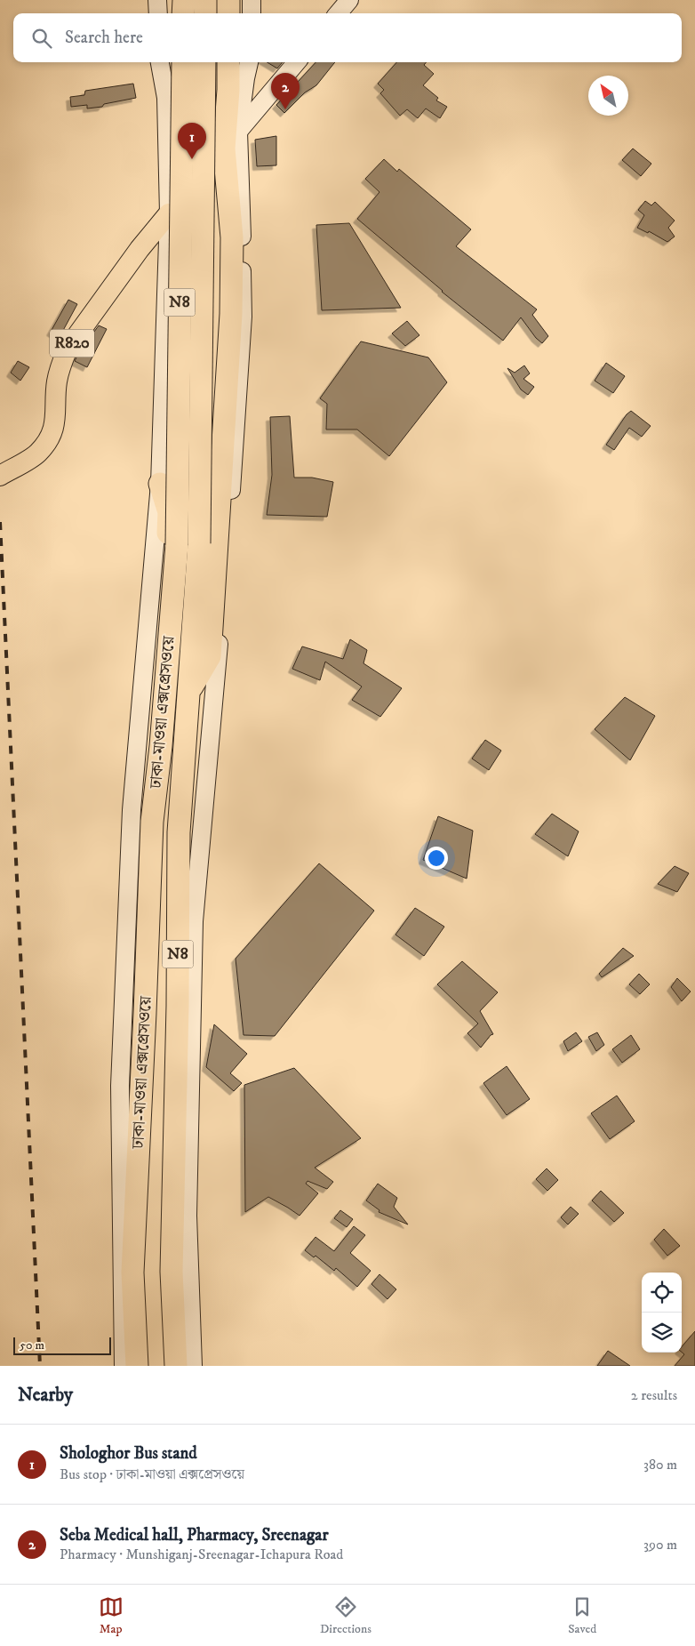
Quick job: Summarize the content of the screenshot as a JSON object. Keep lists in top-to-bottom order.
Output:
{
  "streets": {
    "highway": ["N8", "ঢাকা-মাওয়া এক্সপ্রেসওয়ে"],
    "main road": ["R820"]
  },
  "scale_bar": "50 m",
  "north": "top left",
  "page": {
    "search": "Search here",
    "pins": ["2", "1"],
    "scale": "50 m",
    "heading": ["Nearby", "2 results"],
    "list": [
      {
        "mark": "1",
        "name": "Shologhor Bus stand",
        "note": "Bus stop · ঢাকা-মাওয়া এক্সপ্রেসওয়ে",
        "value": "380 m"
      },
      {
        "mark": "2",
        "name": "Seba Medical hall, Pharmacy, Sreenagar",
        "note": "Pharmacy · Munshiganj-Sreenagar-Ichapura Road",
        "value": "390 m"
      }
    ],
    "nav": ["Map", "Directions", "Saved"]
  }
}
